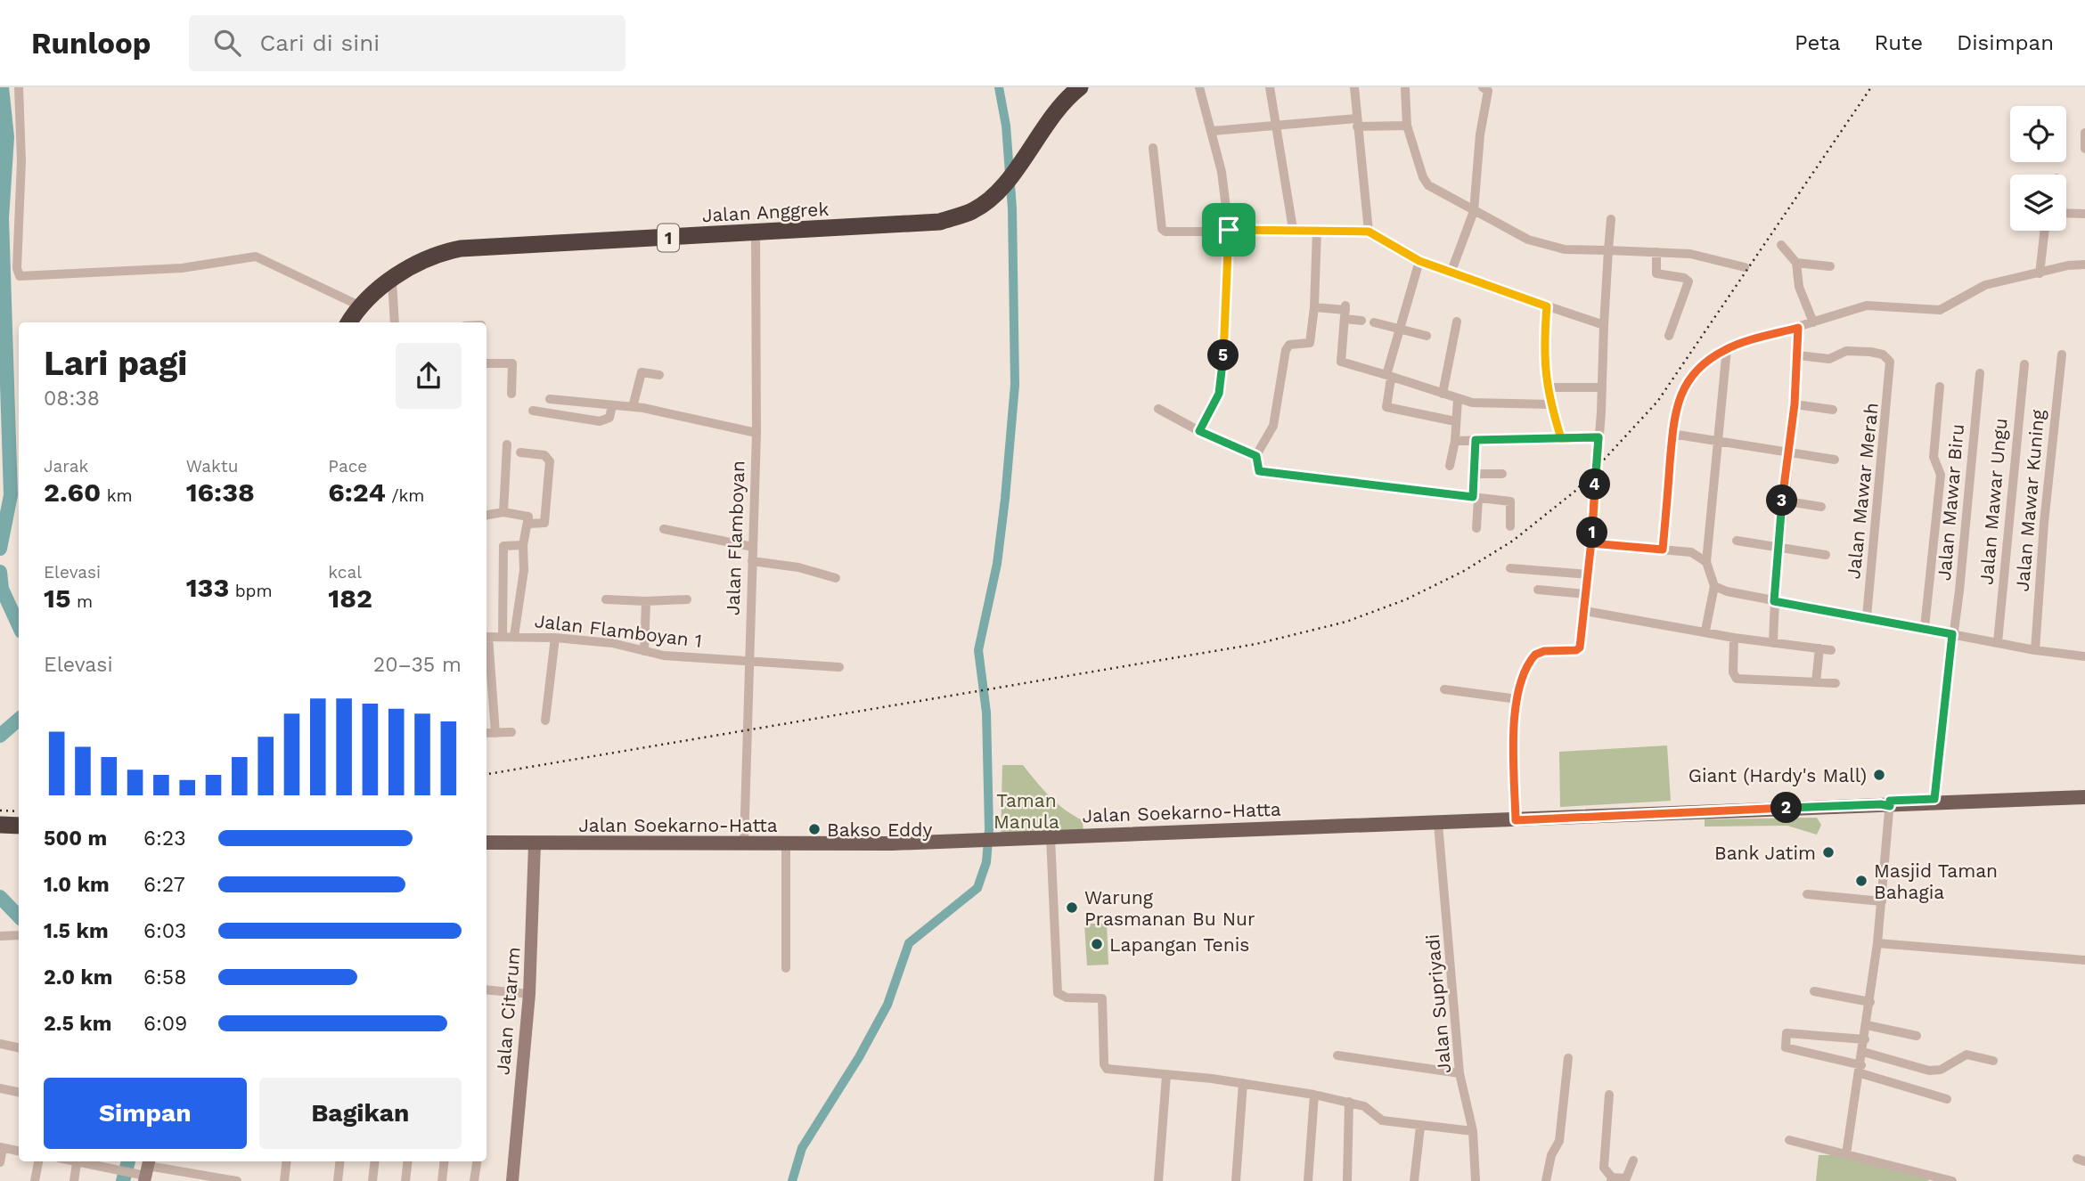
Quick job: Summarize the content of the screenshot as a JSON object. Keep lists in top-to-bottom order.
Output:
{
  "streets": {
    "highway": ["Jalan Anggrek", "1"],
    "main road": ["Jalan Soekarno-Hatta"],
    "street": [
      "Jalan Mawar Merah",
      "Jalan Mawar Kuning",
      "Jalan Mawar Ungu",
      "Jalan Mawar Biru",
      "Jalan Flamboyan",
      "Jalan Flamboyan 1",
      "Jalan Supriyadi",
      "Jalan Citarum"
    ]
  },
  "crossings": [
    ["Jalan Anggrek", "Jalan Flamboyan"],
    ["Jalan Flamboyan", "Jalan Flamboyan 1"],
    ["Jalan Flamboyan", "Jalan Soekarno-Hatta"],
    ["Jalan Soekarno-Hatta", "Jalan Supriyadi"],
    ["Jalan Soekarno-Hatta", "Jalan Citarum"]
  ],
  "parks": ["Taman Manula"],
  "places": [
    "Giant (Hardy's Mall)",
    "Bakso Eddy",
    "Bank Jatim",
    "Masjid Taman Bahagia",
    "Warung Prasmanan Bu Nur",
    "Lapangan Tenis"
  ],
  "page": {
    "header": "Runloop",
    "search": "Cari di sini",
    "nav": ["Peta", "Rute", "Disimpan"],
    "heading": ["Lari pagi", "08:38"],
    "pins": [
      "5",
      "4",
      "3",
      "1",
      "2"
    ],
    "stats": [
      ["Jarak", "2.60 km"],
      ["Waktu", "16:38"],
      ["Pace", "6:24 /km"],
      ["Elevasi", "15 m"],
      ["133 bpm"],
      ["kcal", "182"]
    ],
    "chart": ["Elevasi", "20–35 m"],
    "list": [
      {
        "name": "500 m",
        "note": "6:23"
      },
      {
        "name": "1.0 km",
        "note": "6:27"
      },
      {
        "name": "1.5 km",
        "note": "6:03"
      },
      {
        "name": "2.0 km",
        "note": "6:58"
      },
      {
        "name": "2.5 km",
        "note": "6:09"
      }
    ],
    "buttons": ["Simpan", "Bagikan"]
  }
}
